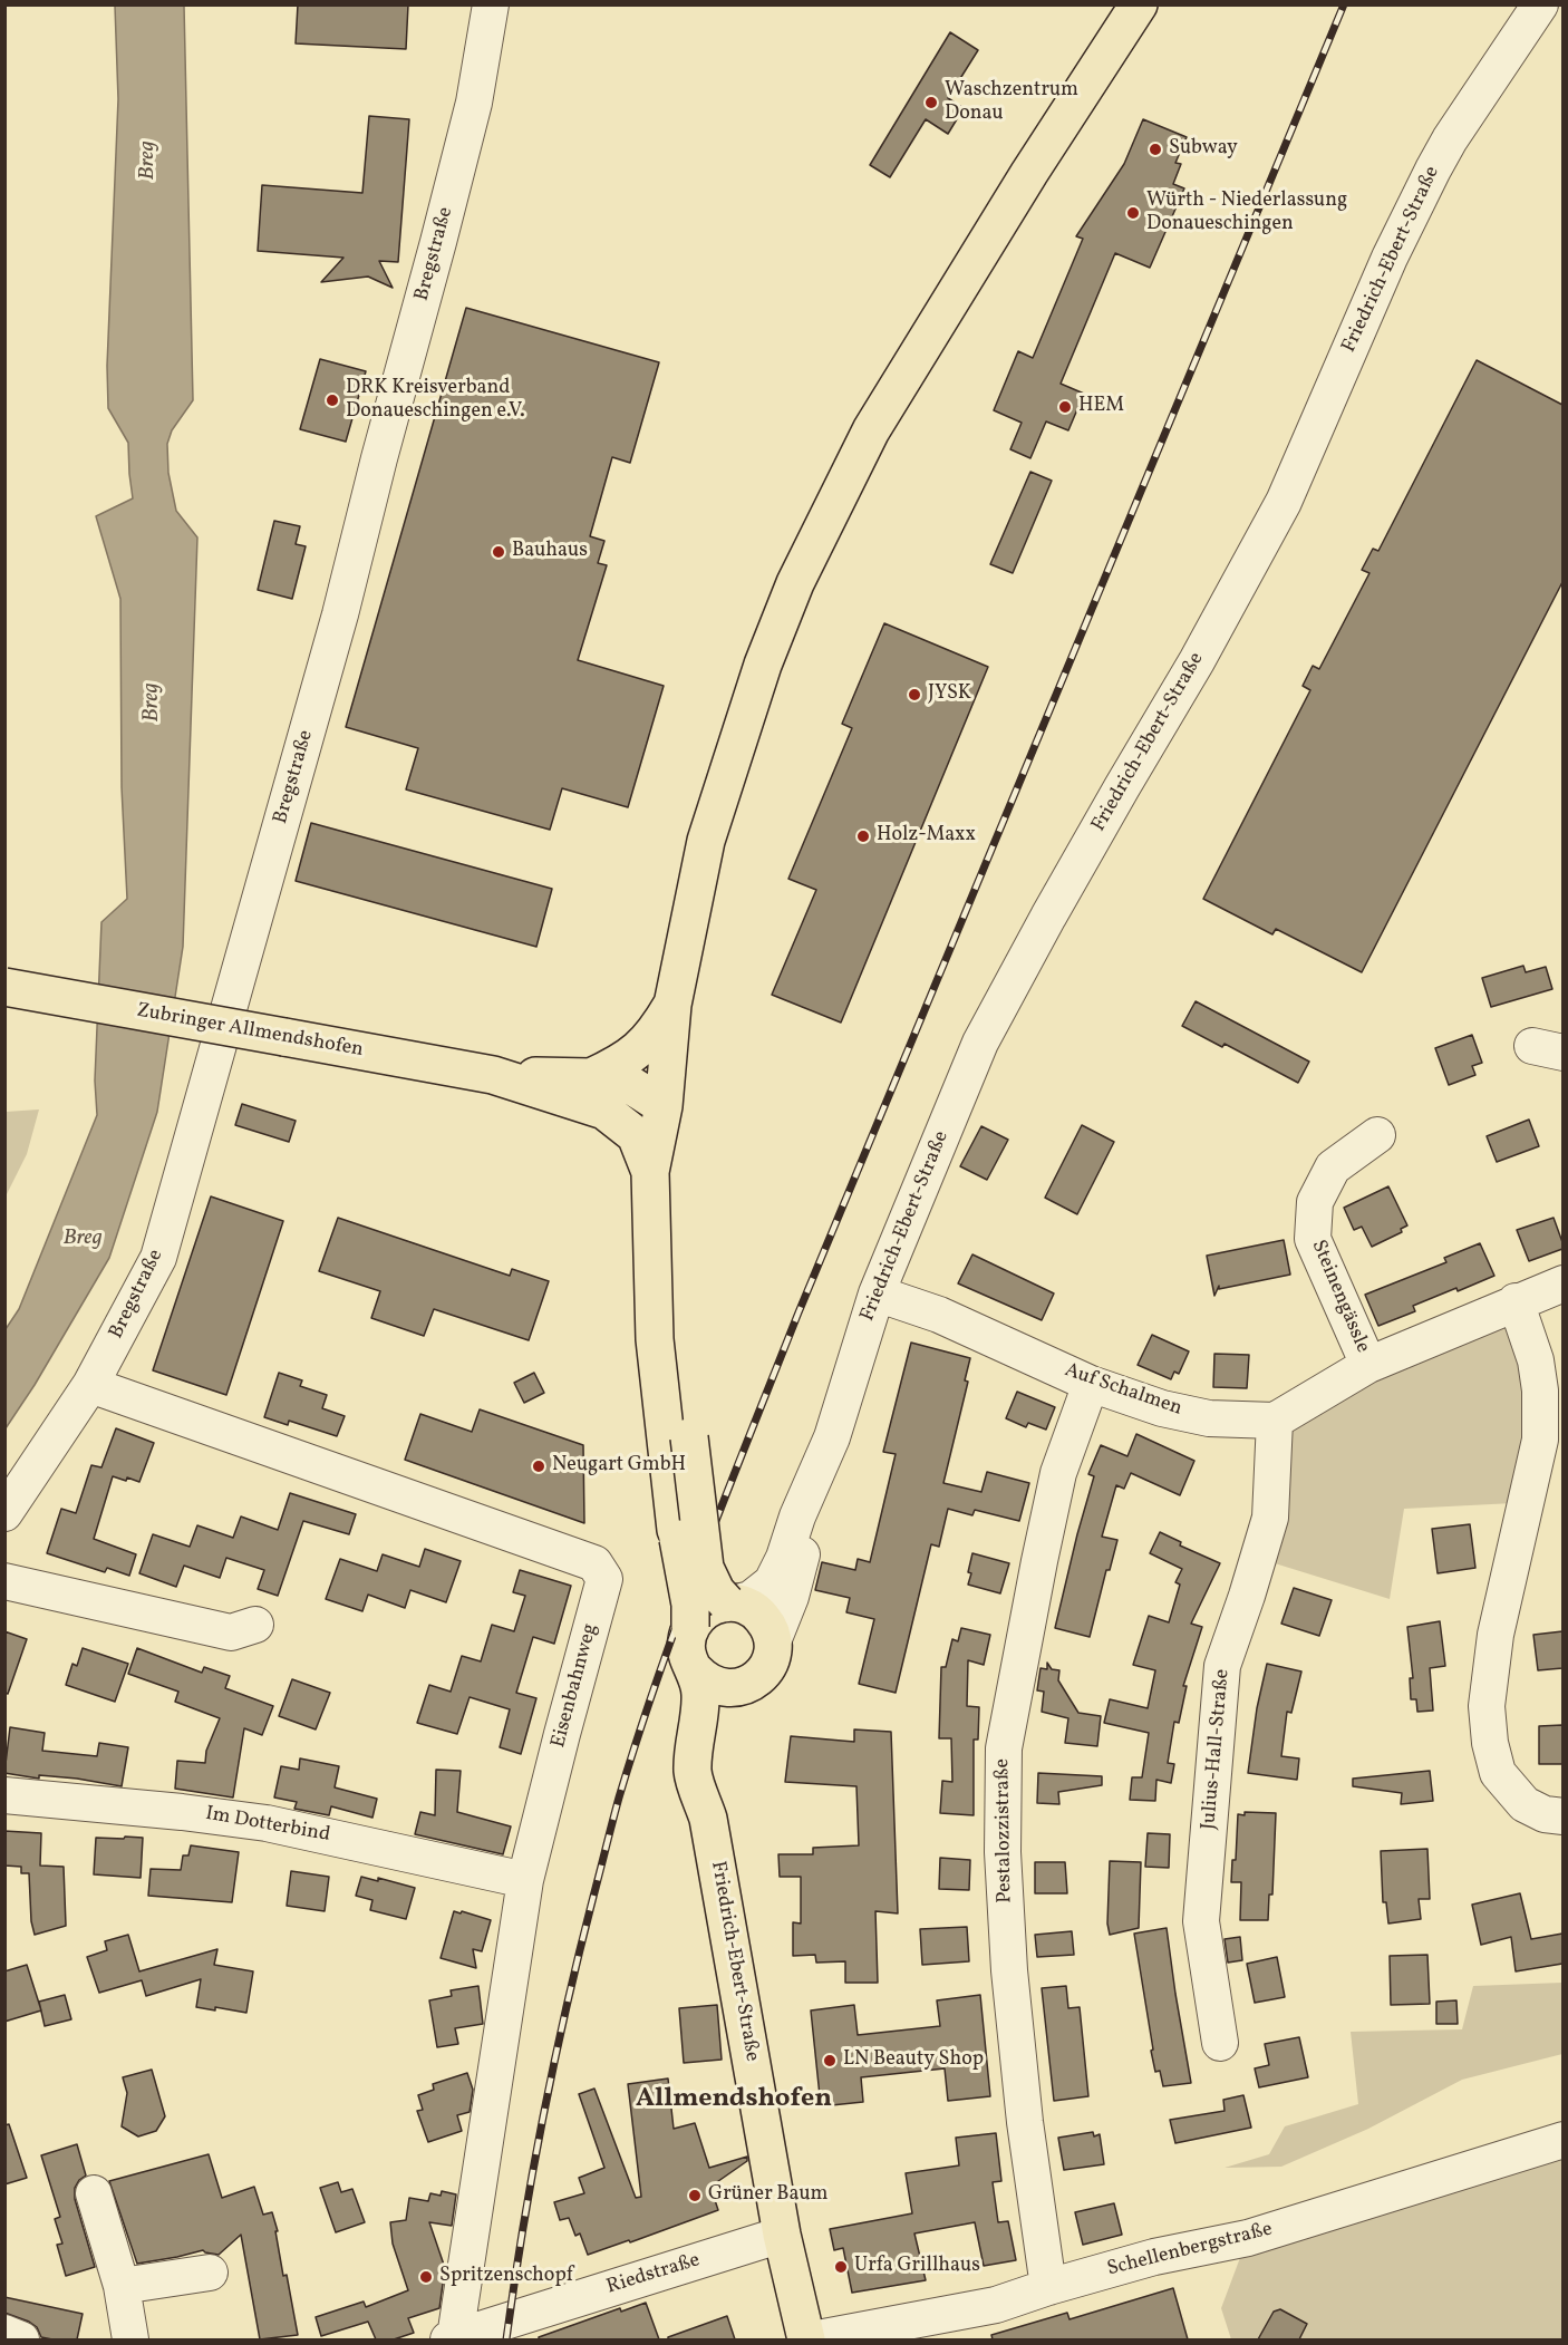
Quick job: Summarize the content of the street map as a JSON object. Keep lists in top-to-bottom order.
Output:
{
  "streets": {
    "main road": ["Friedrich-Ebert-Straße", "Zubringer Allmendshofen"],
    "street": [
      "Bregstraße",
      "Steinengässle",
      "Auf Schalmen",
      "Eisenbahnweg",
      "Julius-Hall-Straße",
      "Im Dotterbind",
      "Pestalozzistraße",
      "Schellenbergstraße",
      "Riedstraße"
    ]
  },
  "crossings": [
    ["Bregstraße", "Eisenbahnweg"],
    ["Friedrich-Ebert-Straße", "Auf Schalmen"],
    ["Friedrich-Ebert-Straße", "Riedstraße"],
    ["Auf Schalmen", "Julius-Hall-Straße"],
    ["Auf Schalmen", "Pestalozzistraße"],
    ["Eisenbahnweg", "Im Dotterbind"],
    ["Eisenbahnweg", "Riedstraße"],
    ["Pestalozzistraße", "Schellenbergstraße"]
  ],
  "districts": ["Allmendshofen"],
  "water": ["Breg"],
  "places": [
    "Waschzentrum Donau",
    "Subway",
    "Würth - Niederlassung Donaueschingen",
    "DRK Kreisverband Donaueschingen e.V.",
    "HEM",
    "Bauhaus",
    "JYSK",
    "Holz-Maxx",
    "Neugart GmbH",
    "LN Beauty Shop",
    "Grüner Baum",
    "Urfa Grillhaus",
    "Spritzenschopf"
  ]
}
